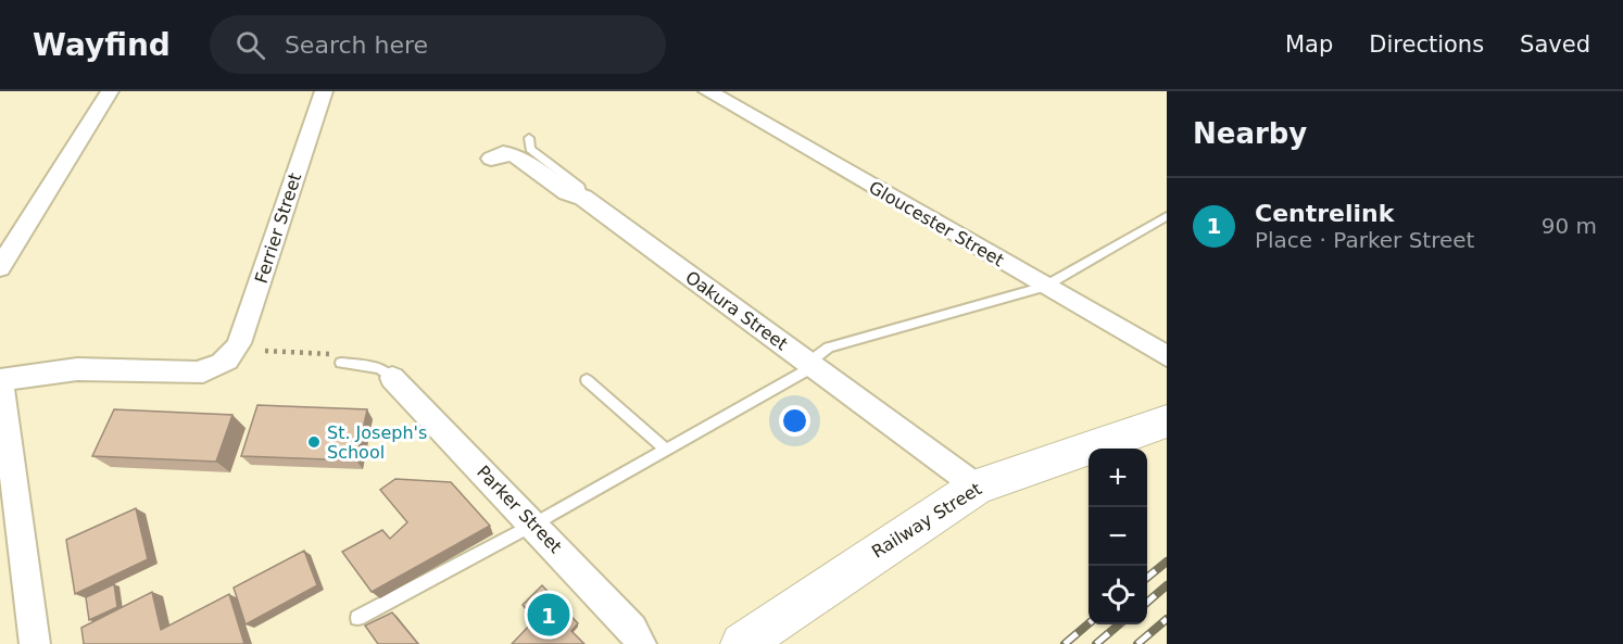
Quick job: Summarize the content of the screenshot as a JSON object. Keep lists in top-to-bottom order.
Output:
{
  "streets": {
    "street": [
      "Gloucester Street",
      "Ferrier Street",
      "Oakura Street",
      "Parker Street",
      "Railway Street"
    ]
  },
  "crossings": [
    ["Oakura Street", "Railway Street"]
  ],
  "places": ["St. Joseph's School"],
  "page": {
    "header": "Wayfind",
    "search": "Search here",
    "nav": ["Map", "Directions", "Saved"],
    "heading": "Nearby",
    "list": [
      {
        "mark": "1",
        "name": "Centrelink",
        "note": "Place · Parker Street",
        "value": "90 m"
      }
    ],
    "map_buttons": ["+", "−"],
    "pins": "1"
  }
}
